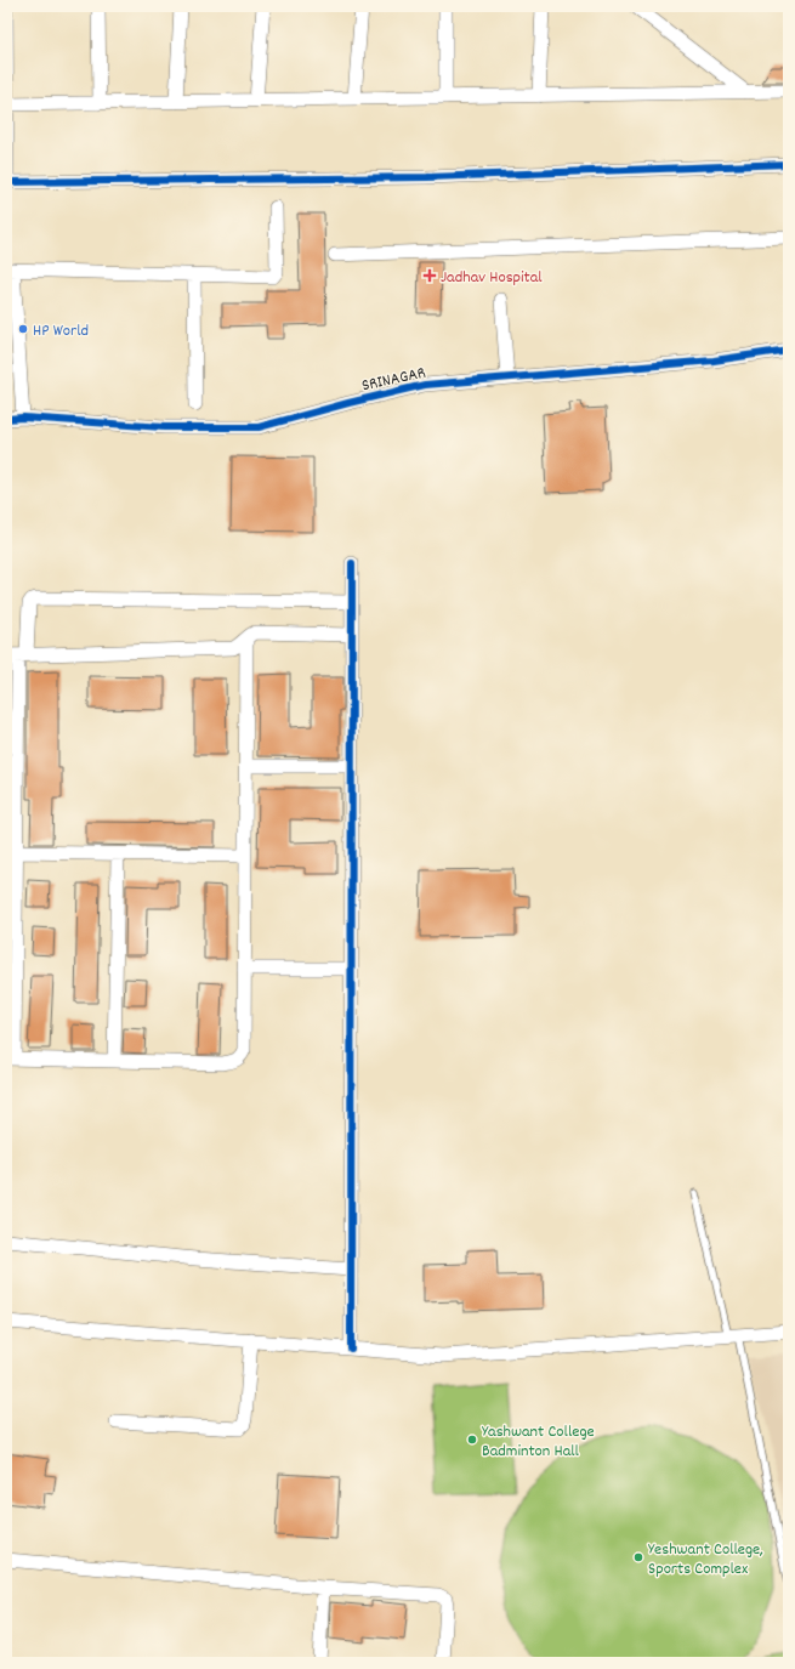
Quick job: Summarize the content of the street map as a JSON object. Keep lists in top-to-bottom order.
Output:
{
  "streets": {
    "street": ["SRINAGAR"]
  },
  "places": {
    "health": ["Jadhav Hospital"],
    "other": ["HP World", "Yashwant College Badminton Hall", "Yeshwant College, Sports Complex"]
  }
}
